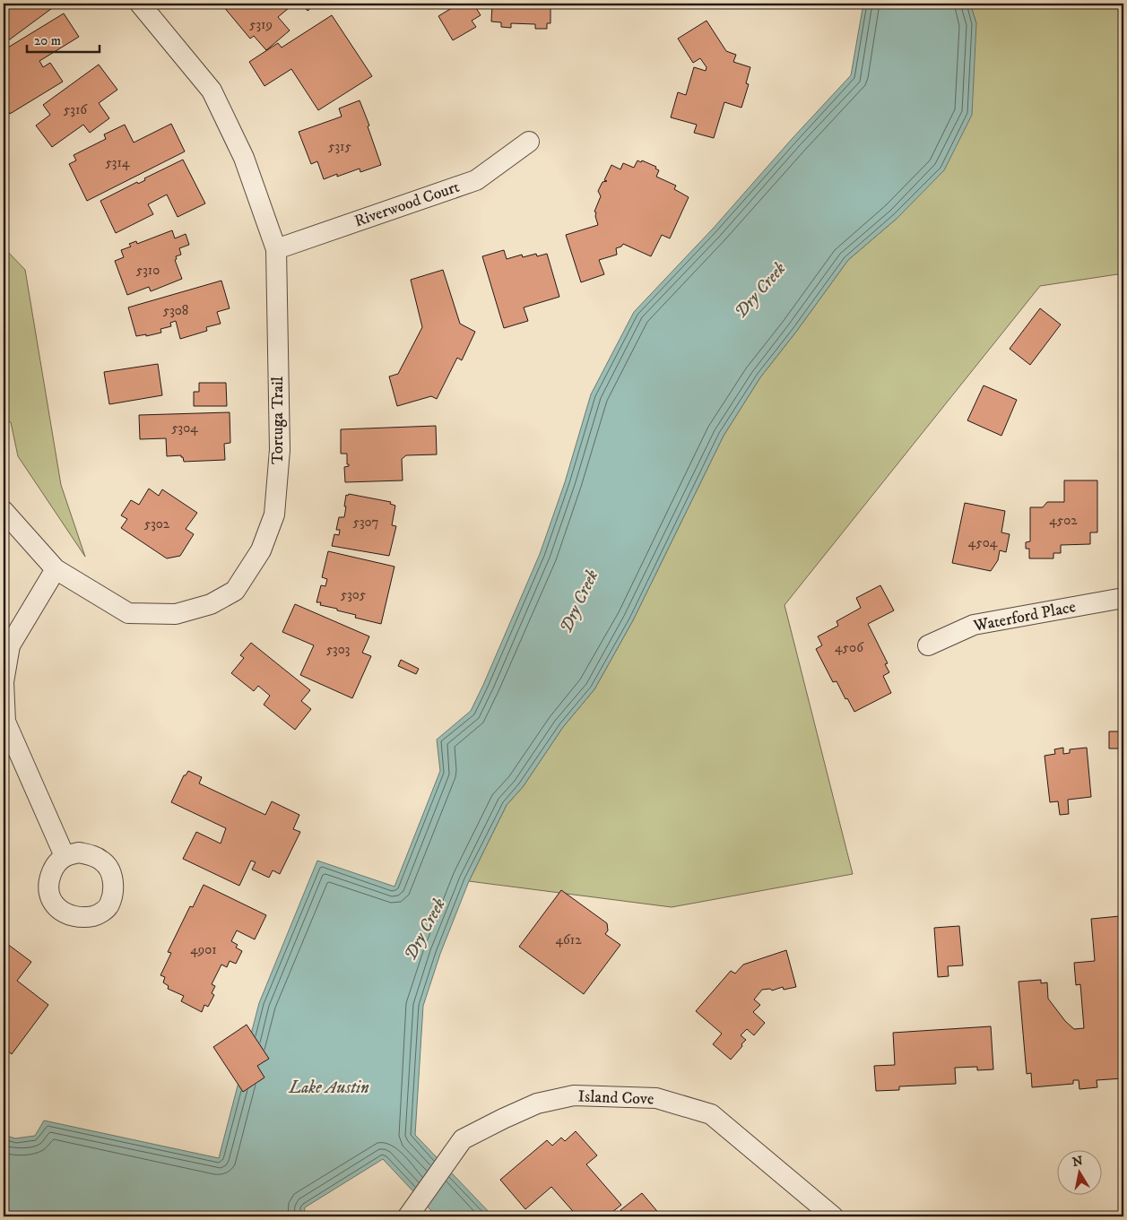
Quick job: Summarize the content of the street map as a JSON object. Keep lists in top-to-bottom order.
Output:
{
  "streets": {
    "street": [
      "Riverwood Court",
      "Tortuga Trail",
      "Waterford Place",
      "Island Cove"
    ]
  },
  "crossings": [
    ["Riverwood Court", "Tortuga Trail"]
  ],
  "water": ["Dry Creek", "Lake Austin"],
  "house_numbers": [
    "5319",
    "5316",
    "5315",
    "5314",
    "5310",
    "5308",
    "5304",
    "4502",
    "5307",
    "5302",
    "4504",
    "5305",
    "4506",
    "5303",
    "4612",
    "4901"
  ],
  "scale_bar": "20 m",
  "north": "top"
}
